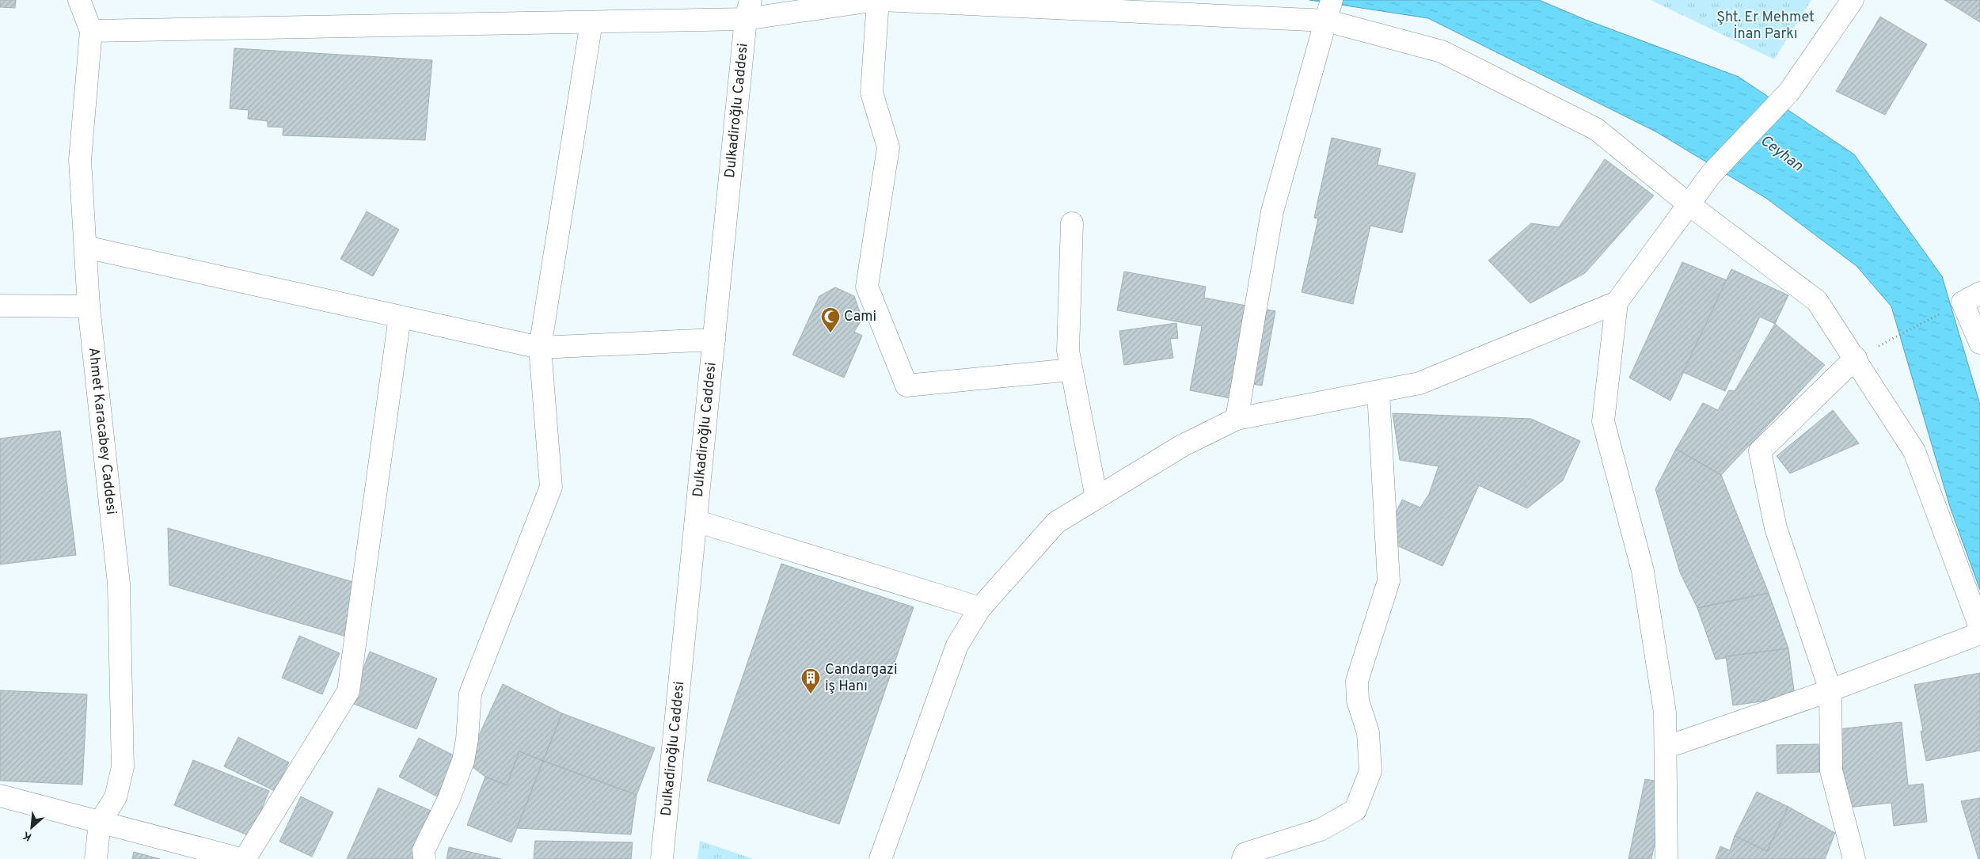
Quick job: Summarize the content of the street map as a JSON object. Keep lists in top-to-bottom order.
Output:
{
  "streets": {
    "street": ["Dulkadiroğlu Caddesi", "Ahmet Karacabey Caddesi"]
  },
  "water": ["Ceyhan"],
  "parks": ["Şht. Er Mehmet İnan Parkı"],
  "places": {
    "mosque": ["Cami"],
    "building": ["Candargazi iş Hanı"]
  },
  "north": "bottom left"
}
